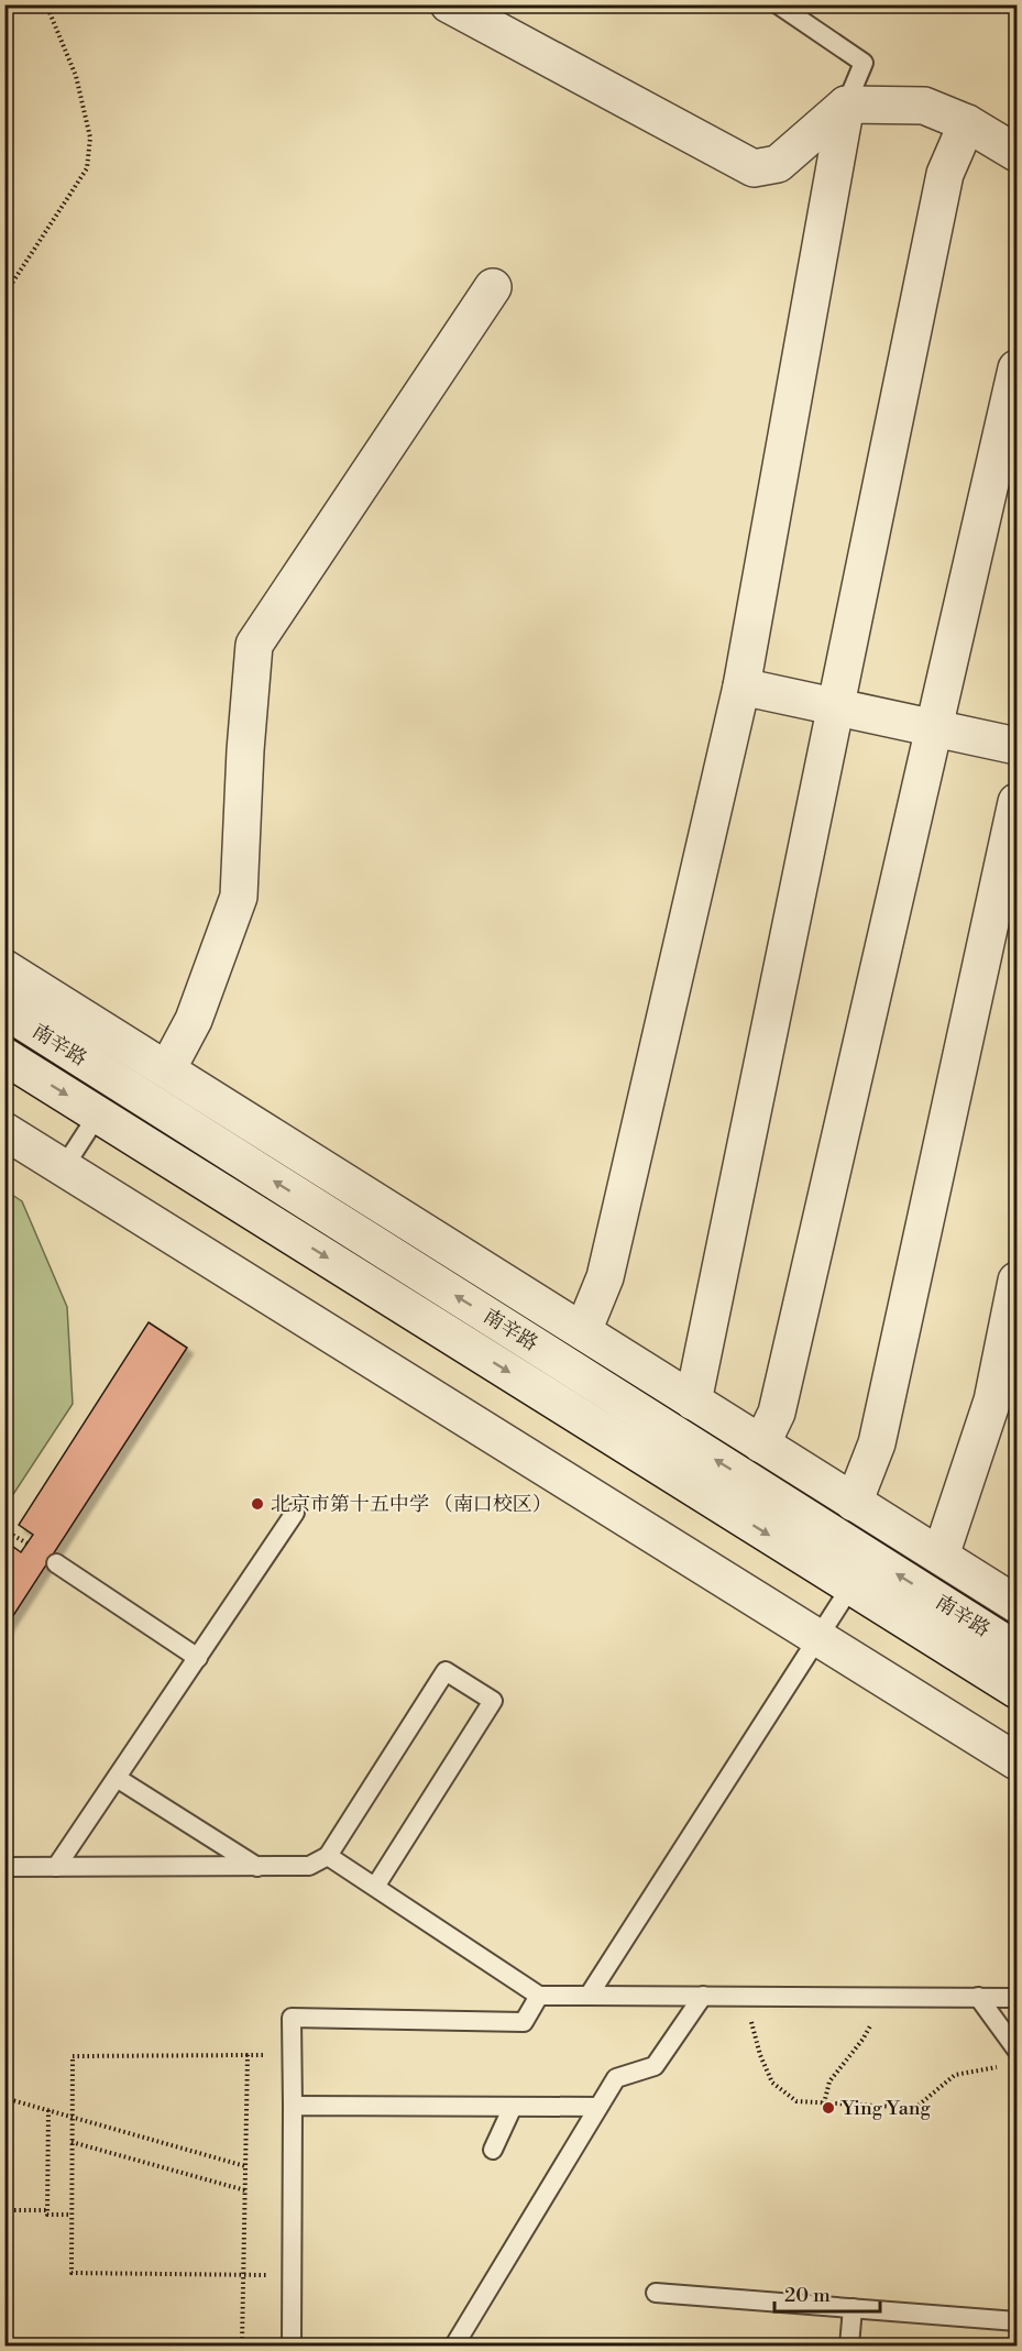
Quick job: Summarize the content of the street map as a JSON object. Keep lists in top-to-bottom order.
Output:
{
  "streets": {
    "street": ["南辛路"]
  },
  "places": ["北京市第十五中学 （南口校区）", "Ying Yang"],
  "scale_bar": "20 m"
}
